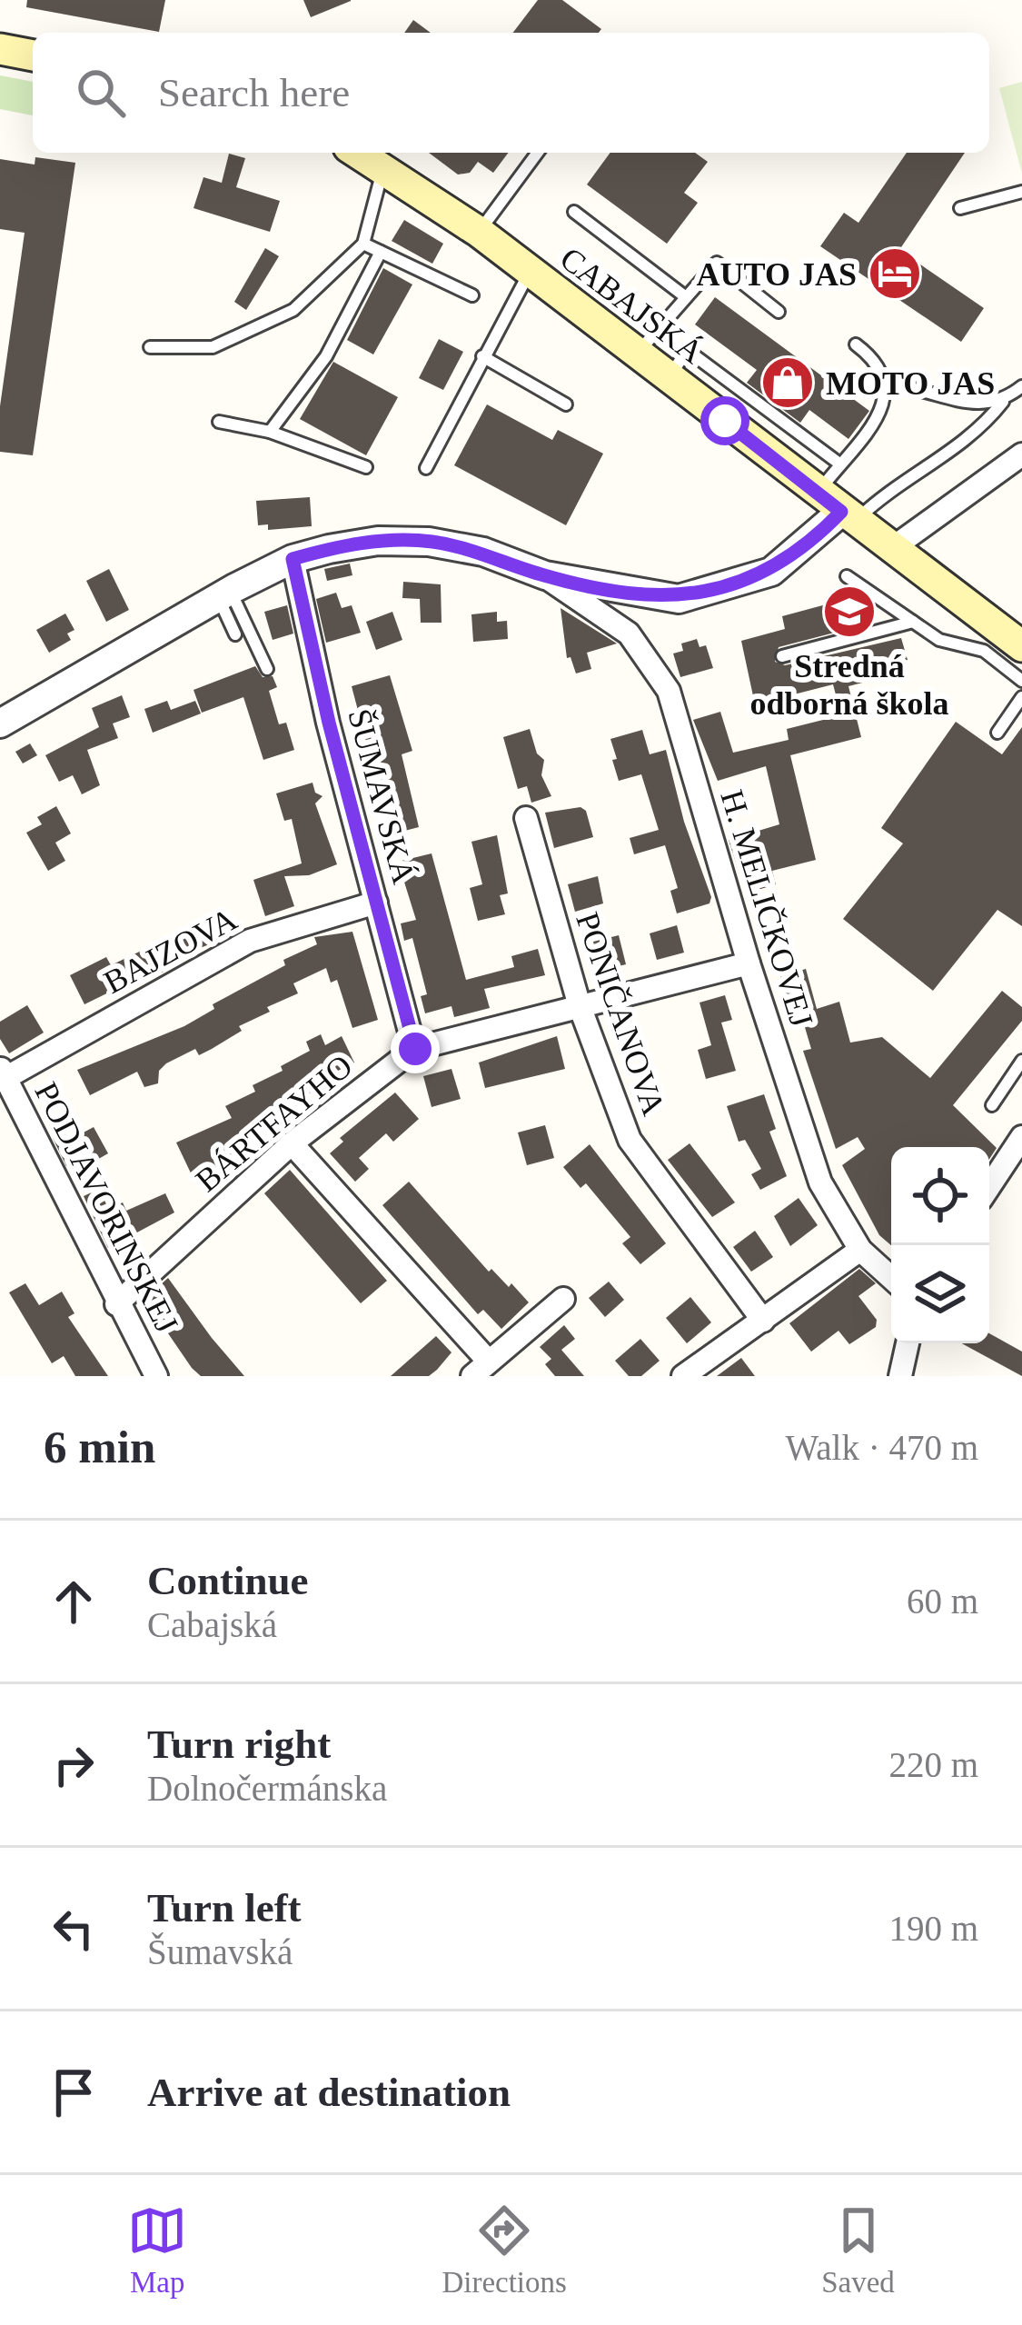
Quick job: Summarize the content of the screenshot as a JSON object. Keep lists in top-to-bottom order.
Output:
{
  "streets": {
    "main road": ["CABAJSKÁ"],
    "street": [
      "ŠUMAVSKÁ",
      "H. MELIČKOVEJ",
      "BAJZOVA",
      "PONIČANOVA",
      "BÁRTFAYHO",
      "PODJAVORINSKEJ"
    ]
  },
  "crossings": [
    ["ŠUMAVSKÁ", "BAJZOVA"],
    ["ŠUMAVSKÁ", "BÁRTFAYHO"],
    ["H. MELIČKOVEJ", "BÁRTFAYHO"],
    ["BAJZOVA", "PODJAVORINSKEJ"],
    ["PONIČANOVA", "BÁRTFAYHO"],
    ["BÁRTFAYHO", "PODJAVORINSKEJ"]
  ],
  "places": {
    "hotel": ["AUTO JAS"],
    "shop": ["MOTO JAS"],
    "school or university": ["Stredná odborná škola"]
  },
  "page": {
    "search": "Search here",
    "heading": ["6 min", "Walk · 470 m"],
    "list": [
      ["Continue", "Cabajská", "60 m"],
      ["Turn right", "Dolnočermánska", "220 m"],
      ["Turn left", "Šumavská", "190 m"],
      "Arrive at destination"
    ],
    "nav": ["Map", "Directions", "Saved"]
  }
}
